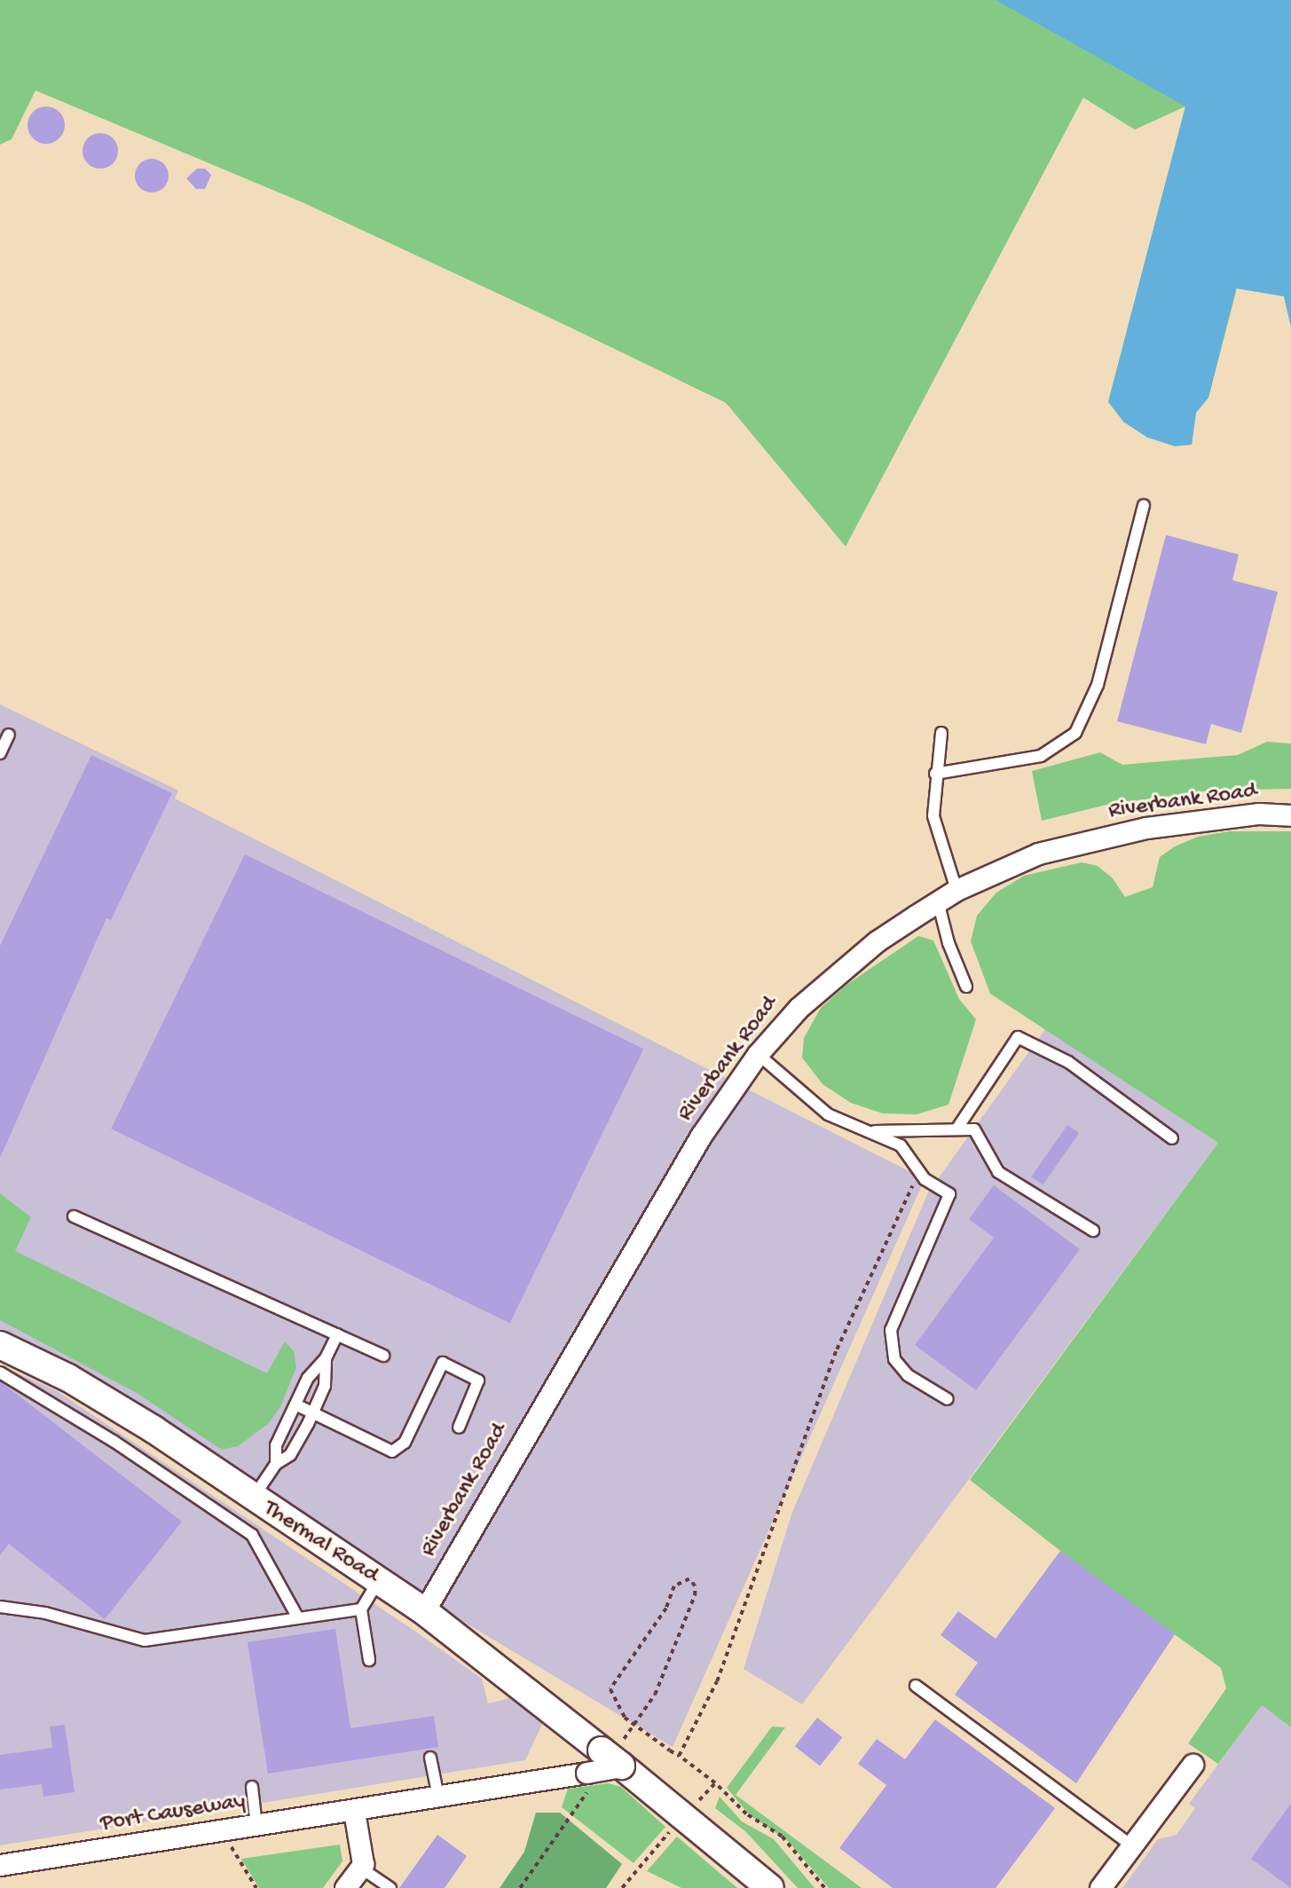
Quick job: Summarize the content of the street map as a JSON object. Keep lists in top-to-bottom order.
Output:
{
  "streets": {
    "street": ["Riverbank Road", "Thermal Road", "Port Causeway"]
  },
  "crossings": [
    ["Riverbank Road", "Thermal Road"],
    ["Thermal Road", "Port Causeway"]
  ]
}
